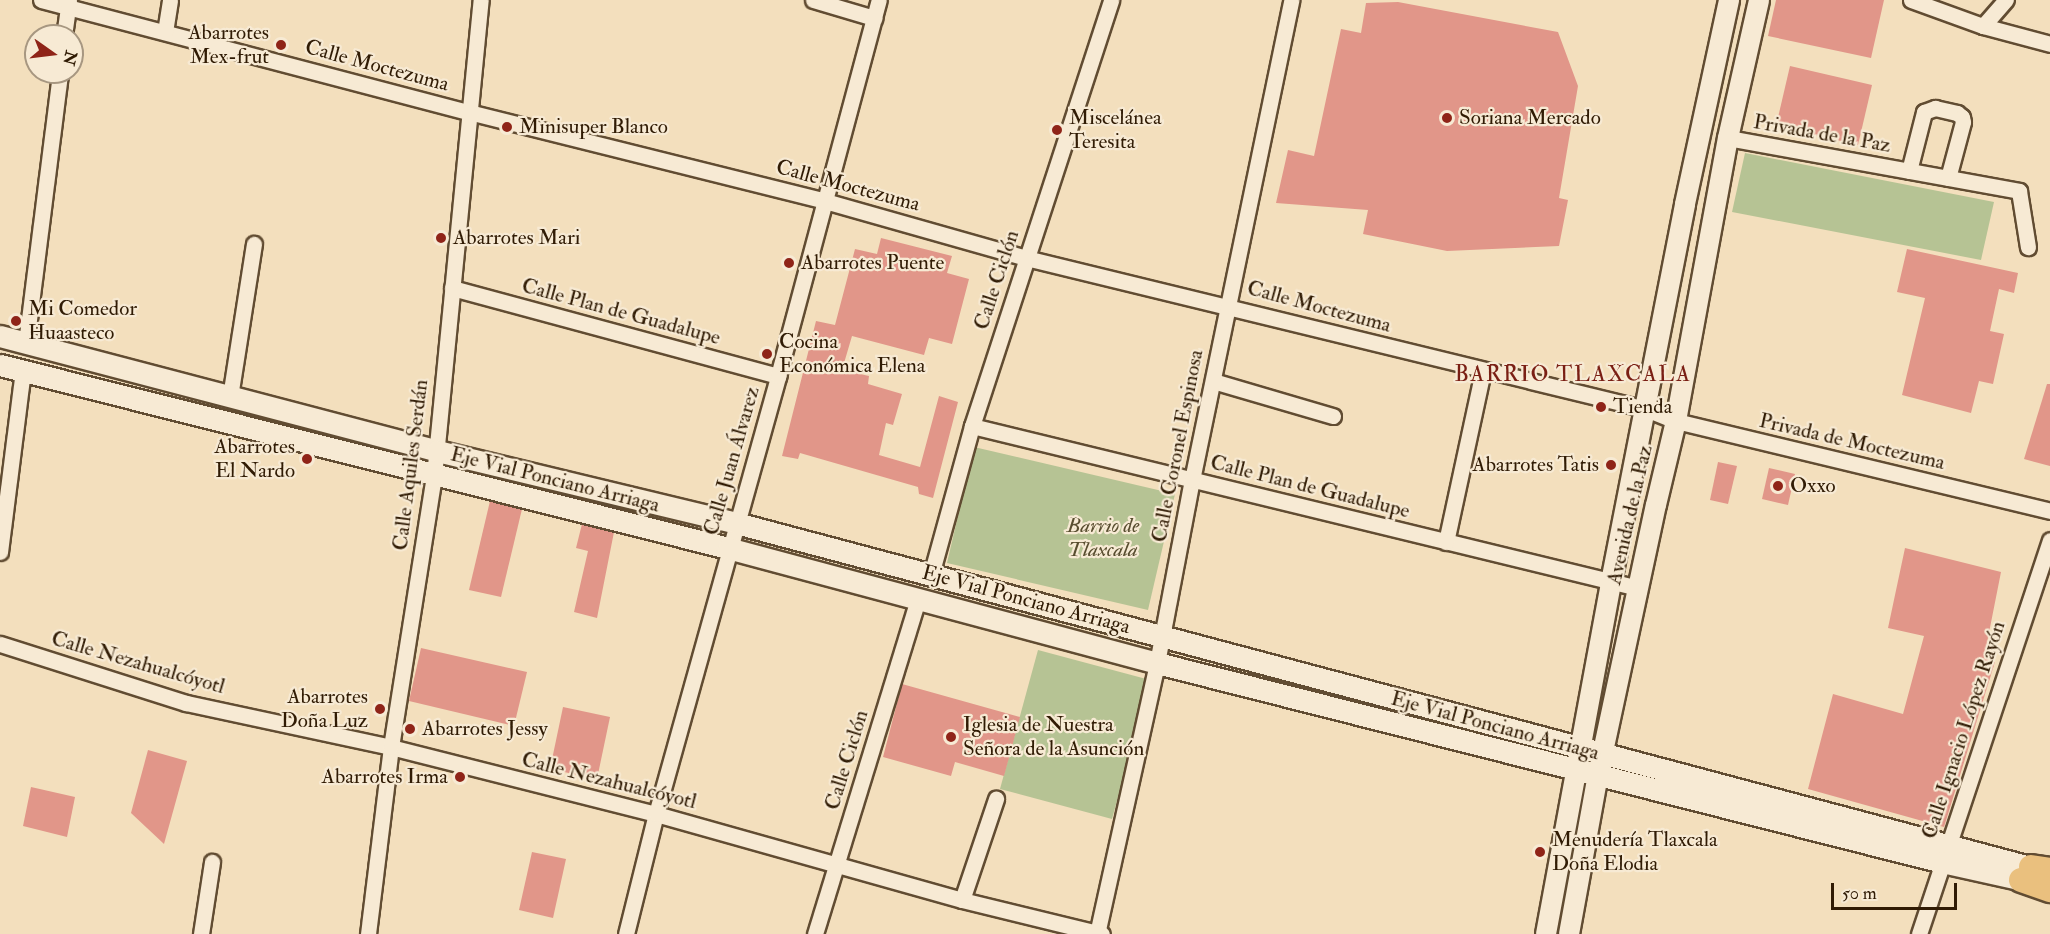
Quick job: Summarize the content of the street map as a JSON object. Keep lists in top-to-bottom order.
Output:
{
  "streets": {
    "main road": ["Eje Vial Ponciano Arriaga"],
    "street": [
      "Calle Moctezuma",
      "Privada de la Paz",
      "Calle Ciclón",
      "Calle Plan de Guadalupe",
      "Privada de Moctezuma",
      "Calle Coronel Espinosa",
      "Calle Juan Álvarez",
      "Calle Aquiles Serdán",
      "Avenida de la Paz",
      "Calle Nezahualcóyotl",
      "Calle Ignacio López Rayón"
    ]
  },
  "crossings": [
    ["Calle Moctezuma", "Calle Ciclón"],
    ["Calle Moctezuma", "Privada de Moctezuma"],
    ["Calle Moctezuma", "Calle Coronel Espinosa"],
    ["Calle Moctezuma", "Calle Juan Álvarez"],
    ["Calle Moctezuma", "Calle Aquiles Serdán"],
    ["Calle Moctezuma", "Avenida de la Paz"],
    ["Privada de la Paz", "Avenida de la Paz"],
    ["Calle Ciclón", "Calle Plan de Guadalupe"],
    ["Calle Ciclón", "Eje Vial Ponciano Arriaga"],
    ["Calle Ciclón", "Calle Nezahualcóyotl"],
    ["Calle Plan de Guadalupe", "Calle Coronel Espinosa"],
    ["Calle Plan de Guadalupe", "Calle Juan Álvarez"],
    ["Calle Plan de Guadalupe", "Calle Aquiles Serdán"],
    ["Calle Plan de Guadalupe", "Avenida de la Paz"],
    ["Privada de Moctezuma", "Avenida de la Paz"],
    ["Calle Coronel Espinosa", "Eje Vial Ponciano Arriaga"],
    ["Calle Coronel Espinosa", "Calle Nezahualcóyotl"],
    ["Calle Juan Álvarez", "Eje Vial Ponciano Arriaga"],
    ["Calle Juan Álvarez", "Calle Nezahualcóyotl"],
    ["Calle Aquiles Serdán", "Eje Vial Ponciano Arriaga"],
    ["Calle Aquiles Serdán", "Calle Nezahualcóyotl"],
    ["Eje Vial Ponciano Arriaga", "Avenida de la Paz"],
    ["Eje Vial Ponciano Arriaga", "Calle Ignacio López Rayón"]
  ],
  "districts": ["BARRIO TLAXCALA"],
  "parks": ["Barrio de Tlaxcala"],
  "places": [
    "Abarrotes Mex-frut",
    "Soriana Mercado",
    "Minisuper Blanco",
    "Miscelánea Teresita",
    "Abarrotes Mari",
    "Abarrotes Puente",
    "Mi Comedor Huaasteco",
    "Cocina Económica Elena",
    "Tienda",
    "Abarrotes El Nardo",
    "Abarrotes Tatis",
    "Oxxo",
    "Abarrotes Doña Luz",
    "Abarrotes Jessy",
    "Iglesia de Nuestra Señora de la Asunción",
    "Abarrotes Irma",
    "Menudería Tlaxcala Doña Elodia"
  ],
  "scale_bar": "50 m",
  "north": "right"
}
